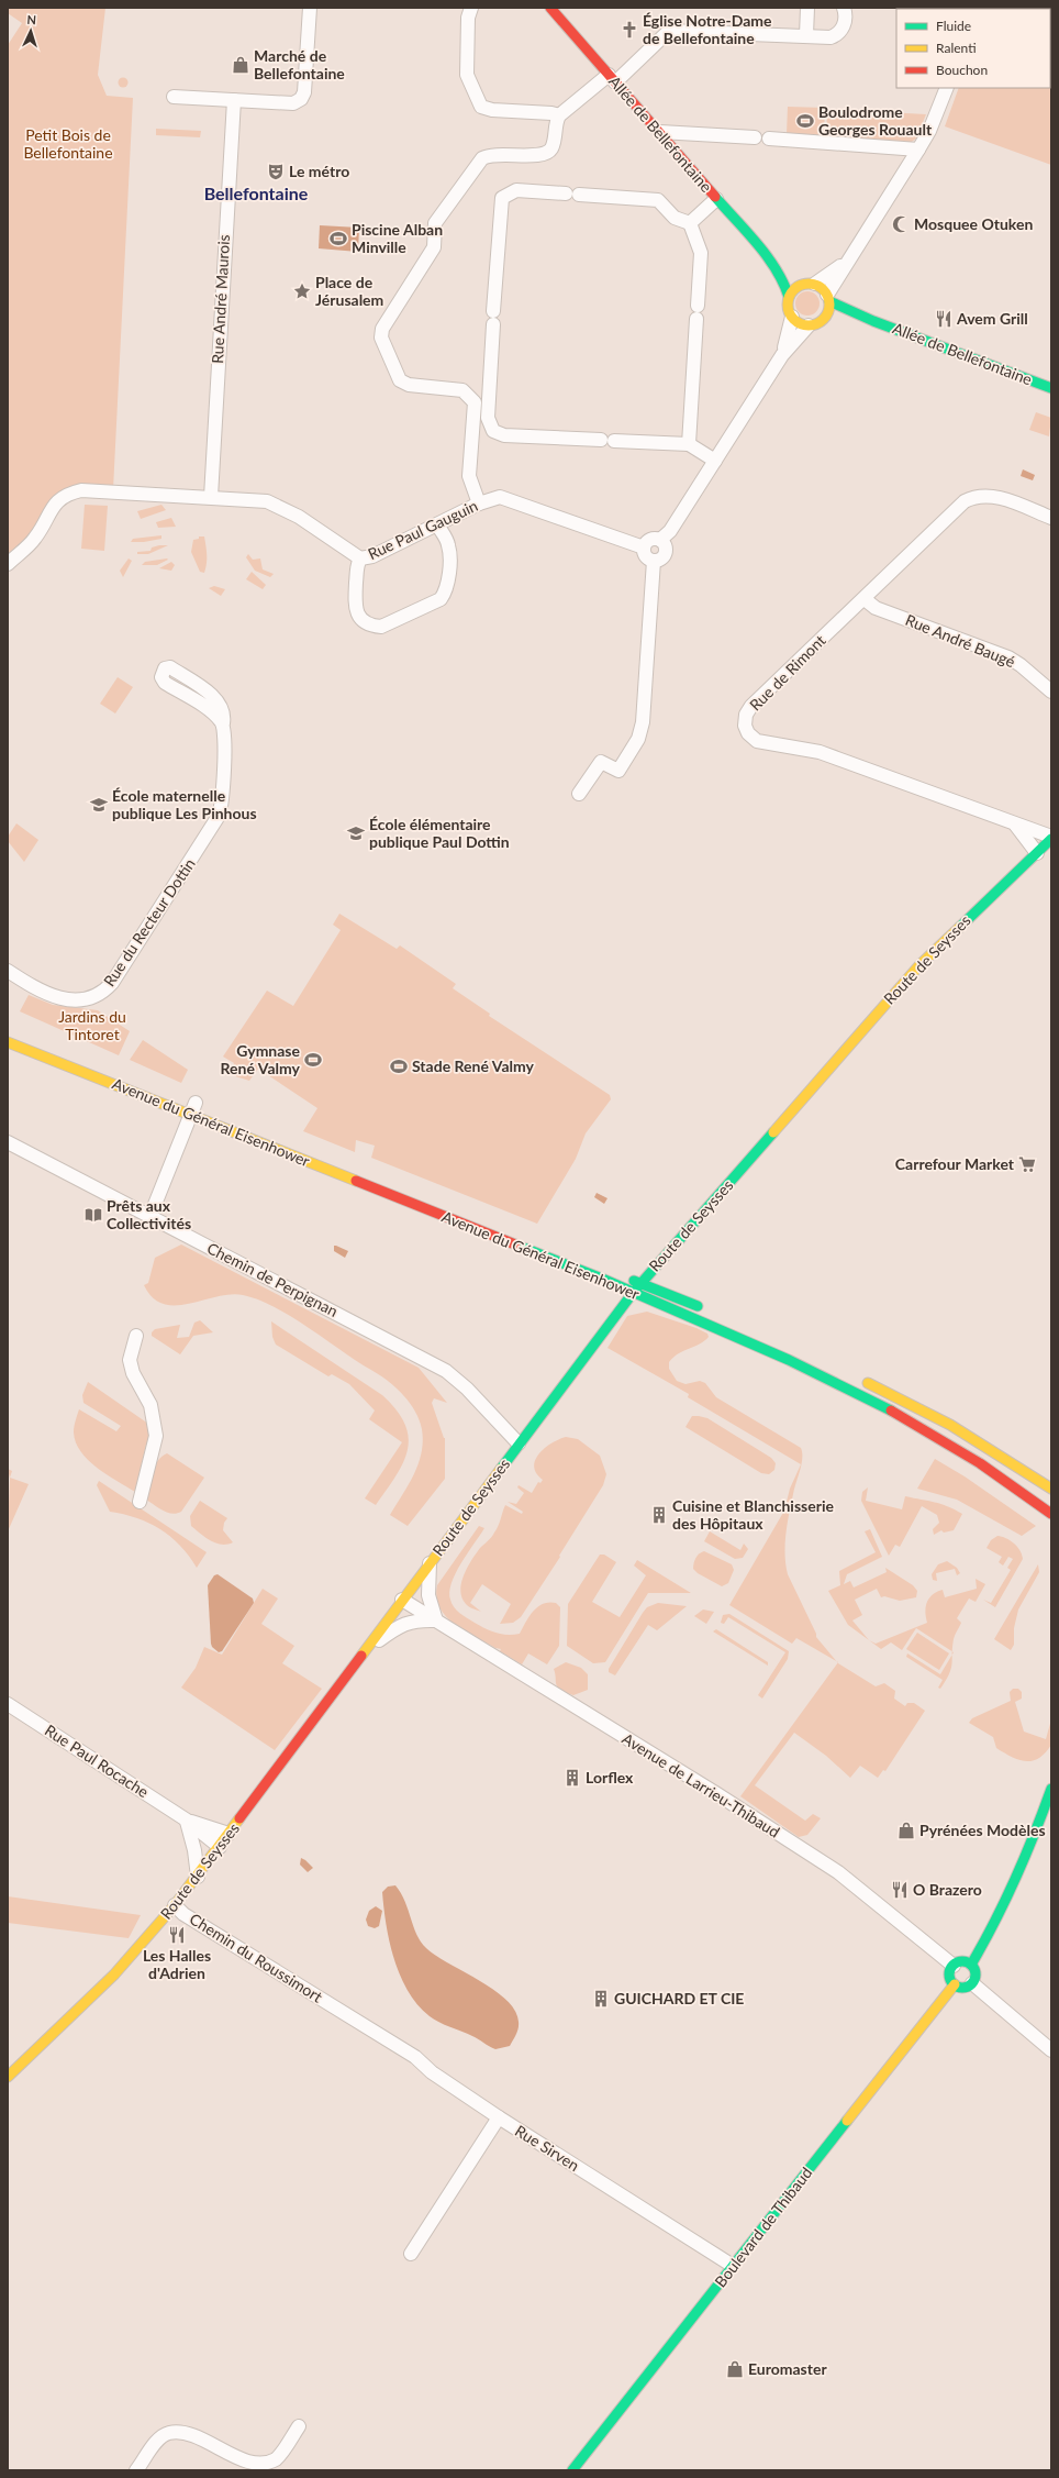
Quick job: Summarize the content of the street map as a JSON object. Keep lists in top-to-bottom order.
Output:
{
  "streets": {
    "main road": [
      "Allée de Bellefontaine",
      "Route de Seysses",
      "Avenue du Général Eisenhower",
      "Boulevard de Thibaud"
    ],
    "street": [
      "Rue André Maurois",
      "Rue Paul Gauguin",
      "Rue André Baugé",
      "Rue de Rimont",
      "Rue du Recteur Dottin",
      "Chemin de Perpignan",
      "Rue Paul Rocache",
      "Avenue de Larrieu-Thibaud",
      "Chemin du Roussimort",
      "Rue Sirven"
    ]
  },
  "crossings": [
    ["Rue André Maurois", "Rue Paul Gauguin"],
    ["Rue André Baugé", "Rue de Rimont"],
    ["Rue de Rimont", "Route de Seysses"],
    ["Route de Seysses", "Avenue du Général Eisenhower"],
    ["Route de Seysses", "Chemin de Perpignan"],
    ["Route de Seysses", "Rue Paul Rocache"],
    ["Route de Seysses", "Avenue de Larrieu-Thibaud"],
    ["Route de Seysses", "Chemin du Roussimort"],
    ["Avenue de Larrieu-Thibaud", "Boulevard de Thibaud"],
    ["Chemin du Roussimort", "Rue Sirven"],
    ["Rue Sirven", "Boulevard de Thibaud"]
  ],
  "districts": ["Bellefontaine"],
  "parks": ["Petit Bois de Bellefontaine", "Jardins du Tintoret"],
  "places": {
    "church": ["Église Notre-Dame de Bellefontaine"],
    "shop": ["Marché de Bellefontaine", "Pyrénées Modèles", "Euromaster"],
    "sports": [
      "Boulodrome Georges Rouault",
      "Piscine Alban Minville",
      "Gymnase René Valmy",
      "Stade René Valmy"
    ],
    "theatre": ["Le métro"],
    "mosque": ["Mosquee Otuken"],
    "place": ["Place de Jérusalem"],
    "restaurant": ["Avem Grill", "O Brazero", "Les Halles d'Adrien"],
    "school or university": ["École maternelle publique Les Pinhous", "École élémentaire publique Paul Dottin"],
    "supermarket": ["Carrefour Market"],
    "library": ["Prêts aux Collectivités"],
    "building": ["Cuisine et Blanchisserie des Hôpitaux", "Lorflex", "GUICHARD ET CIE"]
  },
  "legend": ["Fluide", "Ralenti", "Bouchon"],
  "north": "top"
}
